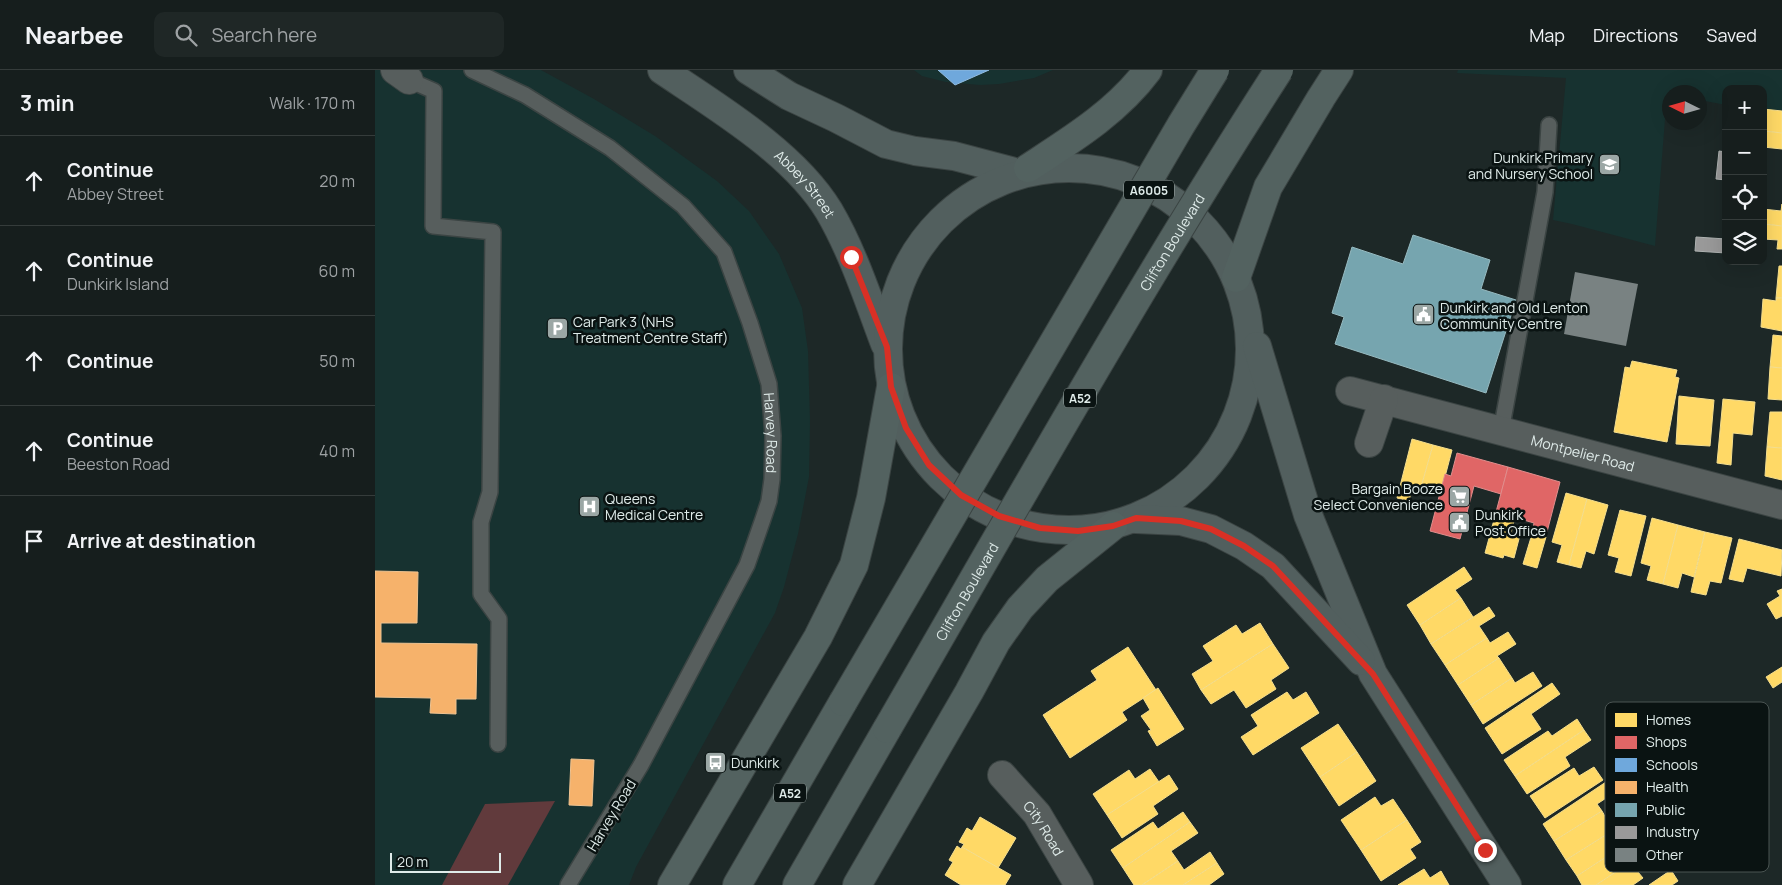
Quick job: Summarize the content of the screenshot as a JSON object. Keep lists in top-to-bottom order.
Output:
{
  "streets": {
    "highway": ["Clifton Boulevard", "A52"],
    "main road": ["Abbey Street", "A6005"],
    "street": ["Montpelier Road", "City Road"],
    "lane": ["Harvey Road"]
  },
  "crossings": [
    ["Abbey Street", "A6005"]
  ],
  "places": {
    "school or university": ["Dunkirk Primary and Nursery School"],
    "public building": ["Dunkirk and Old Lenton Community Centre", "Dunkirk Post Office"],
    "parking": ["Car Park 3 (NHS Treatment Centre Staff)"],
    "supermarket": ["Bargain Booze Select Convenience"],
    "hospital": ["Queens Medical Centre"],
    "bus stop": ["Dunkirk"]
  },
  "legend": [
    "Homes",
    "Shops",
    "Schools",
    "Health",
    "Public",
    "Industry",
    "Other"
  ],
  "scale_bar": "20 m",
  "north": "left",
  "page": {
    "header": "Nearbee",
    "search": "Search here",
    "nav": ["Map", "Directions", "Saved"],
    "heading": ["3 min", "Walk · 170 m"],
    "map_buttons": ["+", "−"],
    "list": [
      ["Continue", "Abbey Street", "20 m"],
      ["Continue", "Dunkirk Island", "60 m"],
      ["Continue", "50 m"],
      ["Continue", "Beeston Road", "40 m"],
      "Arrive at destination"
    ],
    "scale": "20 m"
  }
}
